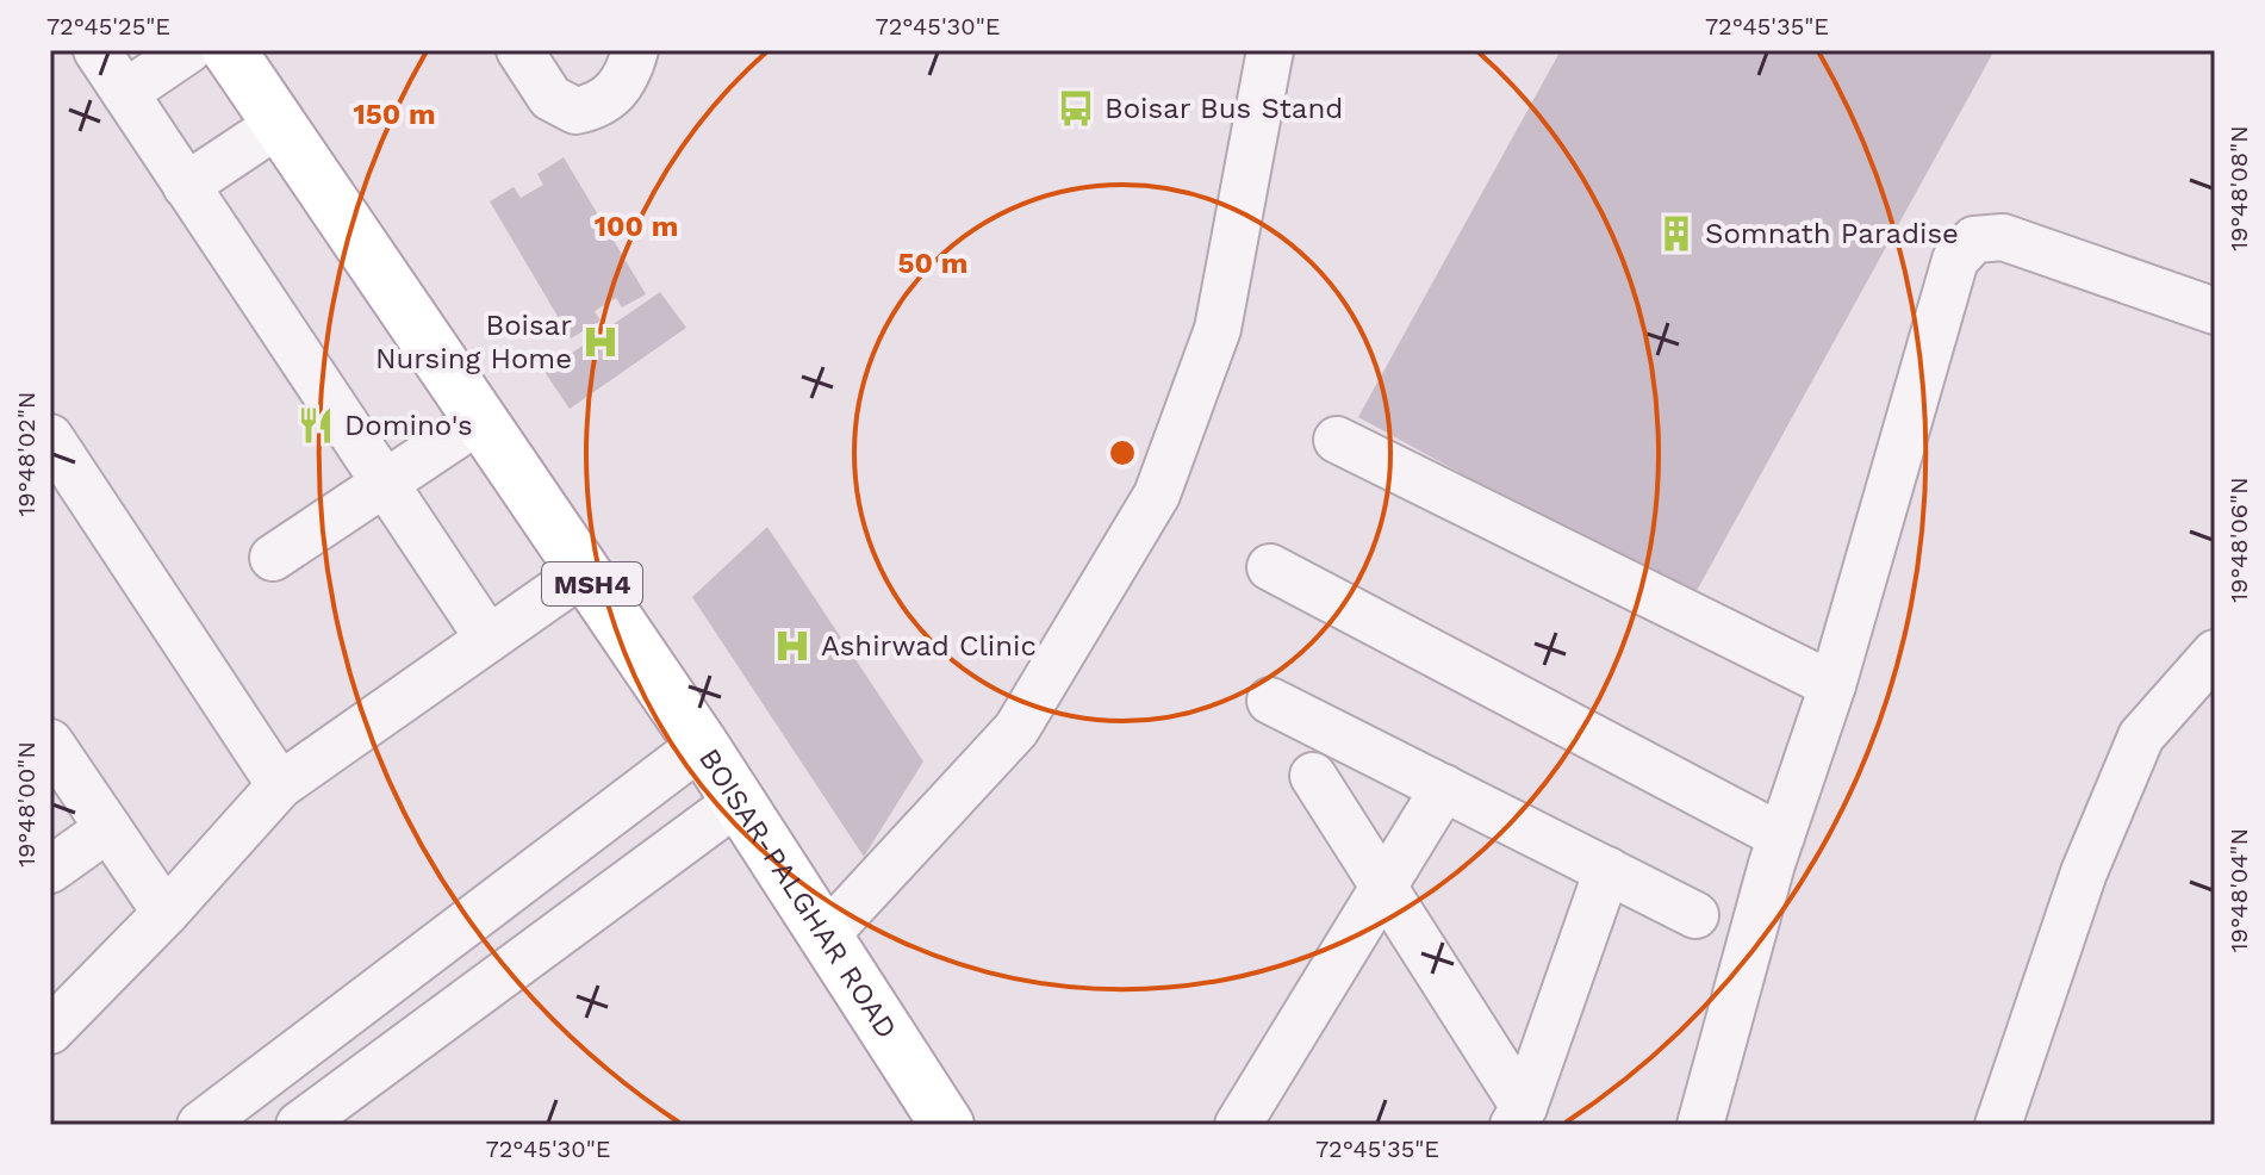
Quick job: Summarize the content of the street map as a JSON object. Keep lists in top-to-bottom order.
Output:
{
  "streets": {
    "main road": ["MSH4", "BOISAR-PALGHAR ROAD"]
  },
  "places": {
    "bus stop": ["Boisar Bus Stand"],
    "building": ["Somnath Paradise"],
    "hospital": ["Boisar Nursing Home", "Ashirwad Clinic"],
    "restaurant": ["Domino's"]
  },
  "coordinates": [
    "72°45'25\"E",
    "72°45'30\"E",
    "72°45'35\"E",
    "19°48'08\"N",
    "19°48'02\"N",
    "19°48'06\"N",
    "19°48'00\"N",
    "19°48'04\"N"
  ],
  "rings": ["150 m", "100 m", "50 m"]
}
